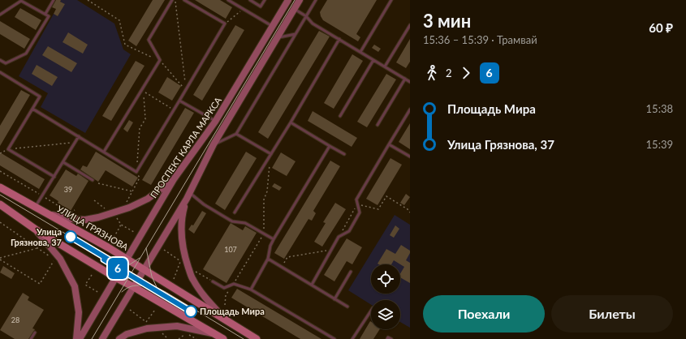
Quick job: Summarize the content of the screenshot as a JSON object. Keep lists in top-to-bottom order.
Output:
{
  "streets": {
    "main road": ["ПРОСПЕКТ КАРЛА МАРКСА", "УЛИЦА ГРЯЗНОВА"]
  },
  "crossings": [
    ["ПРОСПЕКТ КАРЛА МАРКСА", "УЛИЦА ГРЯЗНОВА"]
  ],
  "places": ["Улица Грязнова, 37", "Площадь Мира"],
  "lines": ["tram line 6"],
  "house_numbers": ["39", "107", "28"],
  "page": {
    "on_map": "6",
    "heading": ["3 мин", "15:36 – 15:39 · Трамвай", "60 ₽"],
    "legs": ["2", "6"],
    "list": [
      {
        "name": "Площадь Мира",
        "value": "15:38"
      },
      {
        "name": "Улица Грязнова, 37",
        "value": "15:39"
      }
    ],
    "buttons": ["Поехали", "Билеты"]
  }
}
